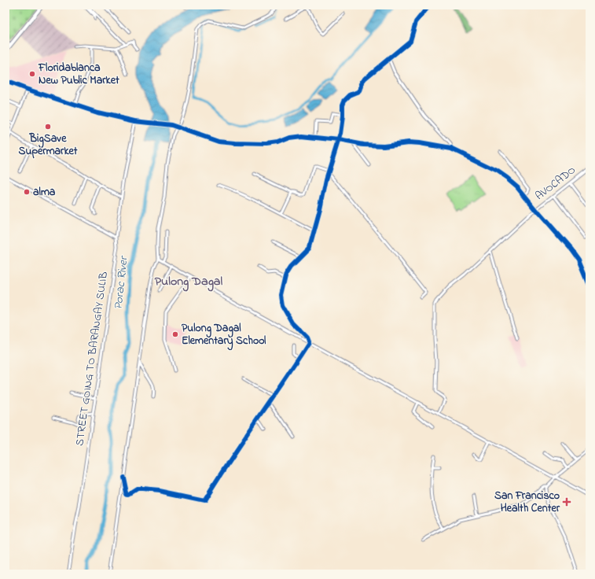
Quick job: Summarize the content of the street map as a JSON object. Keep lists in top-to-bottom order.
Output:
{
  "streets": {
    "street": ["AVOCADO", "STREET GOING TO BARANGAY SULIB"]
  },
  "districts": ["Pulong Dagal"],
  "water": ["Porac River"],
  "places": {
    "other": [
      "Floridablanca New Public Market",
      "BigSave Supermarket",
      "alma",
      "Pulong Dagal Elementary School"
    ],
    "health": ["San Francisco Health Center"]
  }
}
